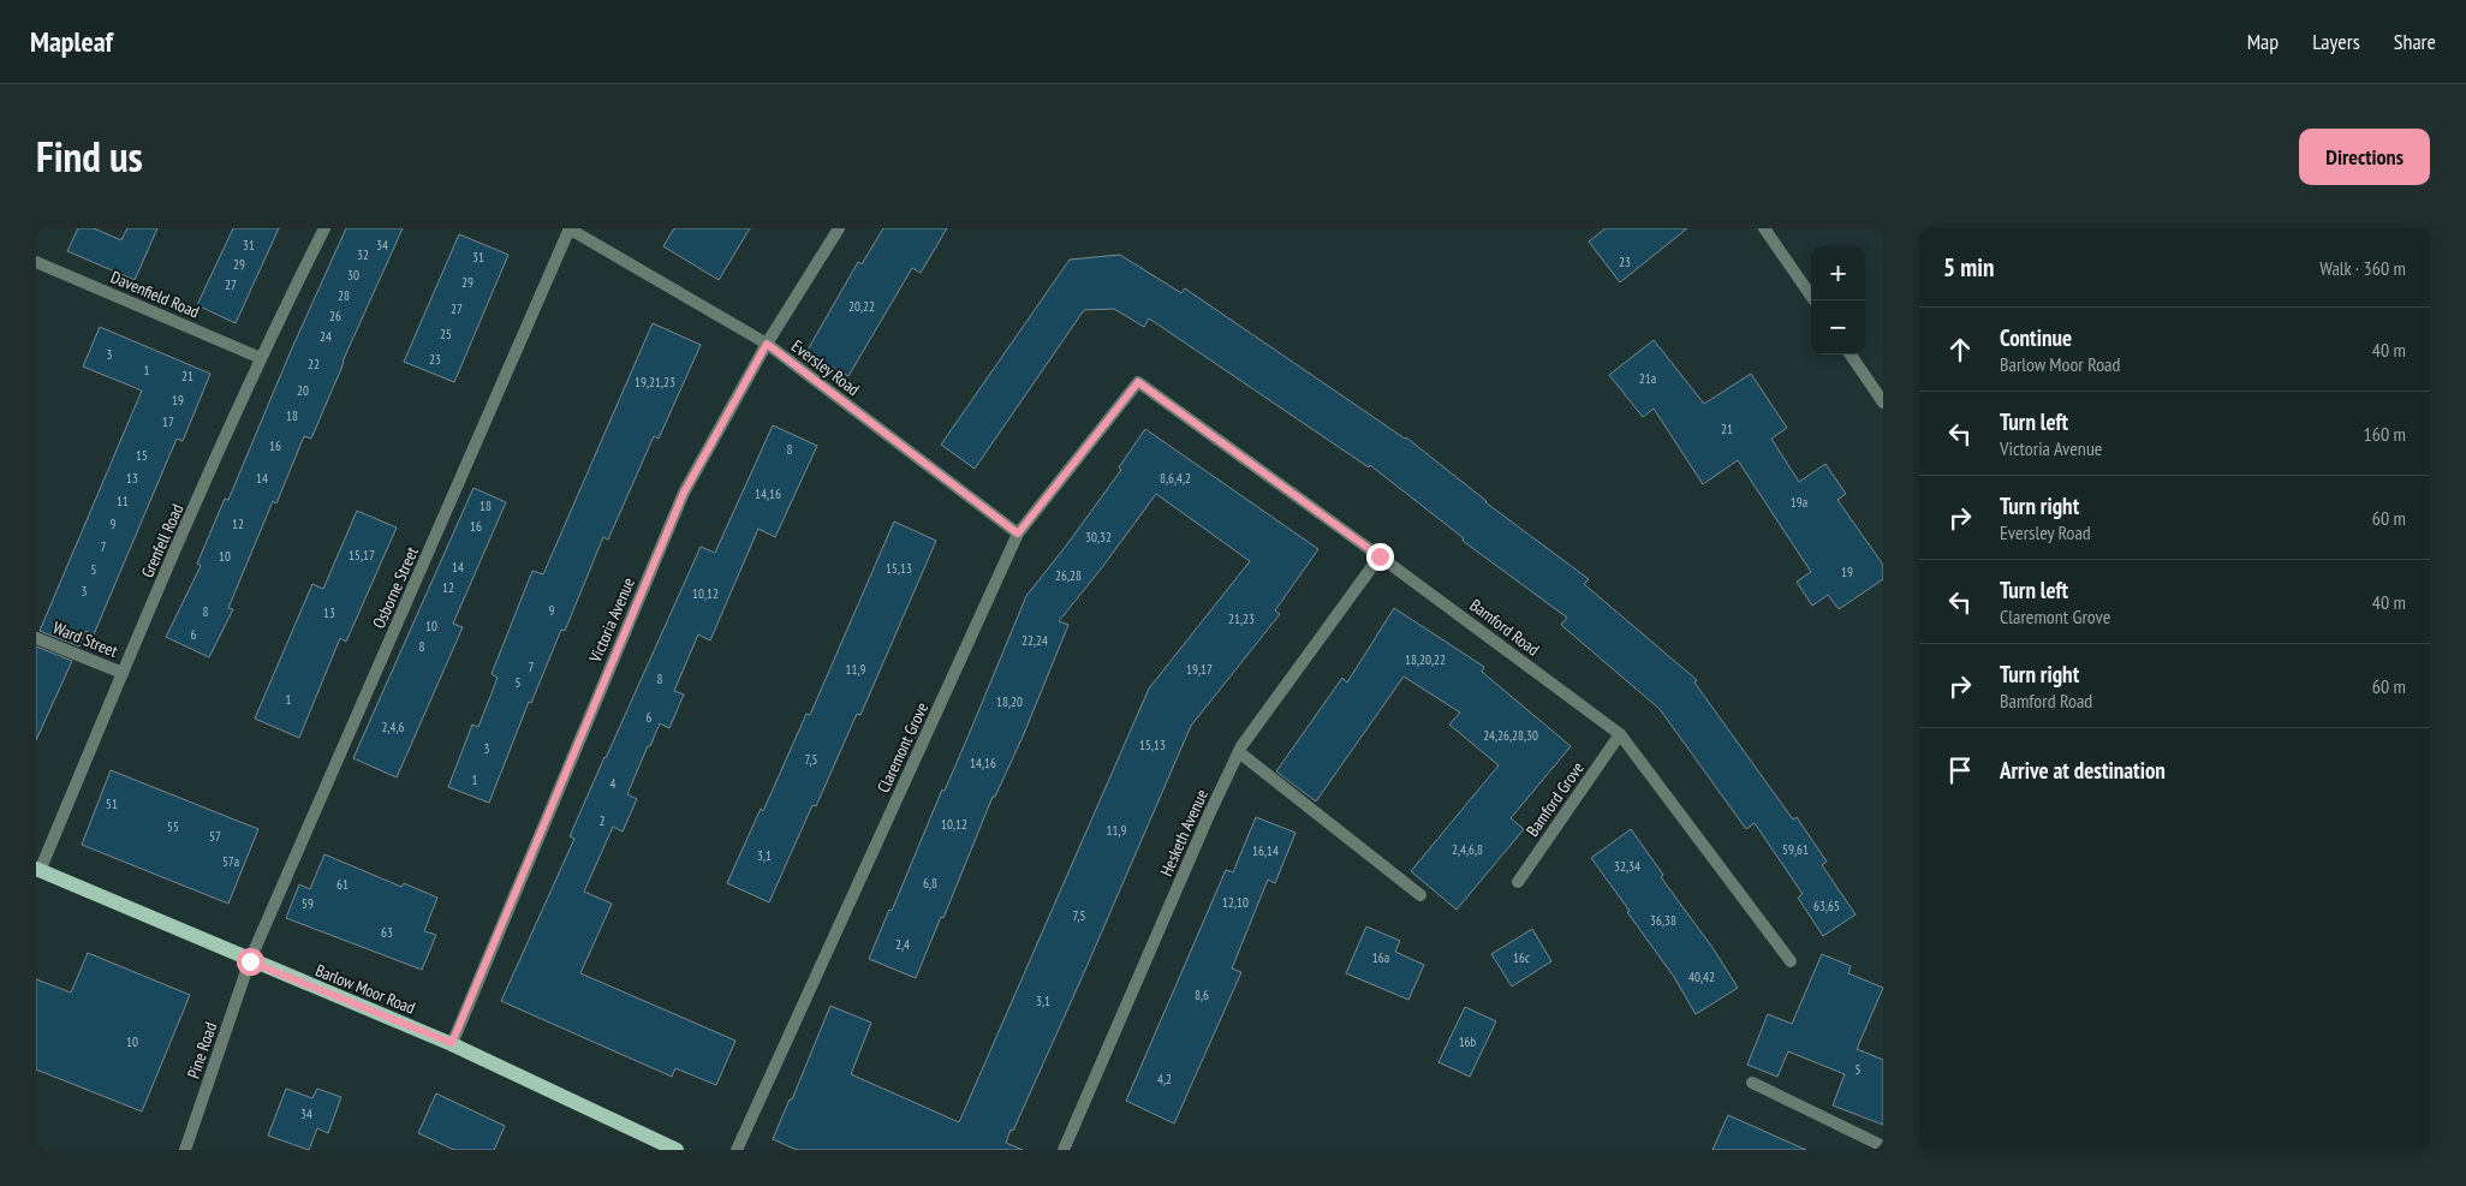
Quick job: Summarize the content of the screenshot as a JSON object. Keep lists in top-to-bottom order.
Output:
{
  "streets": {
    "main road": ["Barlow Moor Road"],
    "street": [
      "Davenfield Road",
      "Eversley Road",
      "Grenfell Road",
      "Osborne Street",
      "Victoria Avenue",
      "Bamford Road",
      "Ward Street",
      "Claremont Grove",
      "Bamford Grove",
      "Hesketh Avenue",
      "Pine Road"
    ]
  },
  "crossings": [
    ["Davenfield Road", "Grenfell Road"],
    ["Eversley Road", "Osborne Street"],
    ["Eversley Road", "Victoria Avenue"],
    ["Eversley Road", "Claremont Grove"],
    ["Grenfell Road", "Ward Street"],
    ["Grenfell Road", "Barlow Moor Road"],
    ["Osborne Street", "Barlow Moor Road"],
    ["Osborne Street", "Pine Road"],
    ["Victoria Avenue", "Barlow Moor Road"],
    ["Bamford Road", "Claremont Grove"],
    ["Bamford Road", "Bamford Grove"],
    ["Bamford Road", "Hesketh Avenue"],
    ["Barlow Moor Road", "Pine Road"]
  ],
  "house_numbers": [
    "31",
    "34",
    "32",
    "31",
    "23",
    "29",
    "30",
    "29",
    "27",
    "28",
    "20,22",
    "27",
    "26",
    "25",
    "24",
    "3",
    "23",
    "22",
    "1",
    "21",
    "21a",
    "19,21,23",
    "20",
    "19",
    "18",
    "17",
    "21",
    "16",
    "8",
    "15",
    "13",
    "14",
    "8,6,4,2",
    "14,16",
    "11",
    "19a",
    "18",
    "9",
    "12",
    "16",
    "30,32",
    "7",
    "15,17",
    "10",
    "14",
    "15,13",
    "5",
    "19",
    "26,28",
    "12",
    "3",
    "10,12",
    "9",
    "8",
    "13",
    "21,23",
    "10",
    "6",
    "22,24",
    "8",
    "18,20,22",
    "7",
    "11,9",
    "19,17",
    "8",
    "5",
    "1",
    "18,20",
    "6",
    "2,4,6",
    "24,26,28,30",
    "15,13",
    "3",
    "7,5",
    "14,16",
    "1",
    "4",
    "51",
    "2",
    "10,12",
    "55",
    "11,9",
    "57",
    "2,4,6,8",
    "59,61",
    "16,14",
    "3,1",
    "57a",
    "32,34",
    "6,8",
    "61",
    "12,10",
    "59",
    "63,65",
    "7,5",
    "36,38",
    "63",
    "2,4",
    "16a",
    "16c",
    "40,42",
    "8,6",
    "3,1",
    "10",
    "16b",
    "5",
    "4,2",
    "34"
  ],
  "page": {
    "header": "Mapleaf",
    "nav": ["Map", "Layers", "Share"],
    "title": "Find us",
    "buttons": "Directions",
    "heading": ["5 min", "Walk · 360 m"],
    "map_buttons": ["+", "−"],
    "list": [
      ["Continue", "Barlow Moor Road", "40 m"],
      ["Turn left", "Victoria Avenue", "160 m"],
      ["Turn right", "Eversley Road", "60 m"],
      ["Turn left", "Claremont Grove", "40 m"],
      ["Turn right", "Bamford Road", "60 m"],
      "Arrive at destination"
    ]
  }
}
